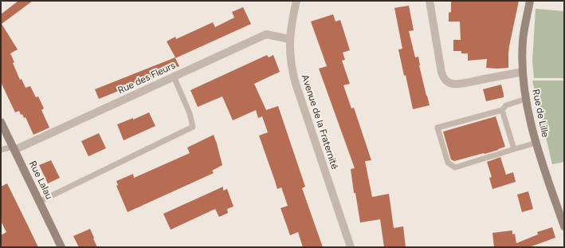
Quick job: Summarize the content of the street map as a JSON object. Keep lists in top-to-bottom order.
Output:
{
  "streets": {
    "street": [
      "Rue des Fleurs",
      "Rue de Lille",
      "Avenue de la Fraternité",
      "Rue Lalau"
    ]
  },
  "crossings": [
    ["Rue des Fleurs", "Avenue de la Fraternité"],
    ["Rue des Fleurs", "Rue Lalau"]
  ]
}
